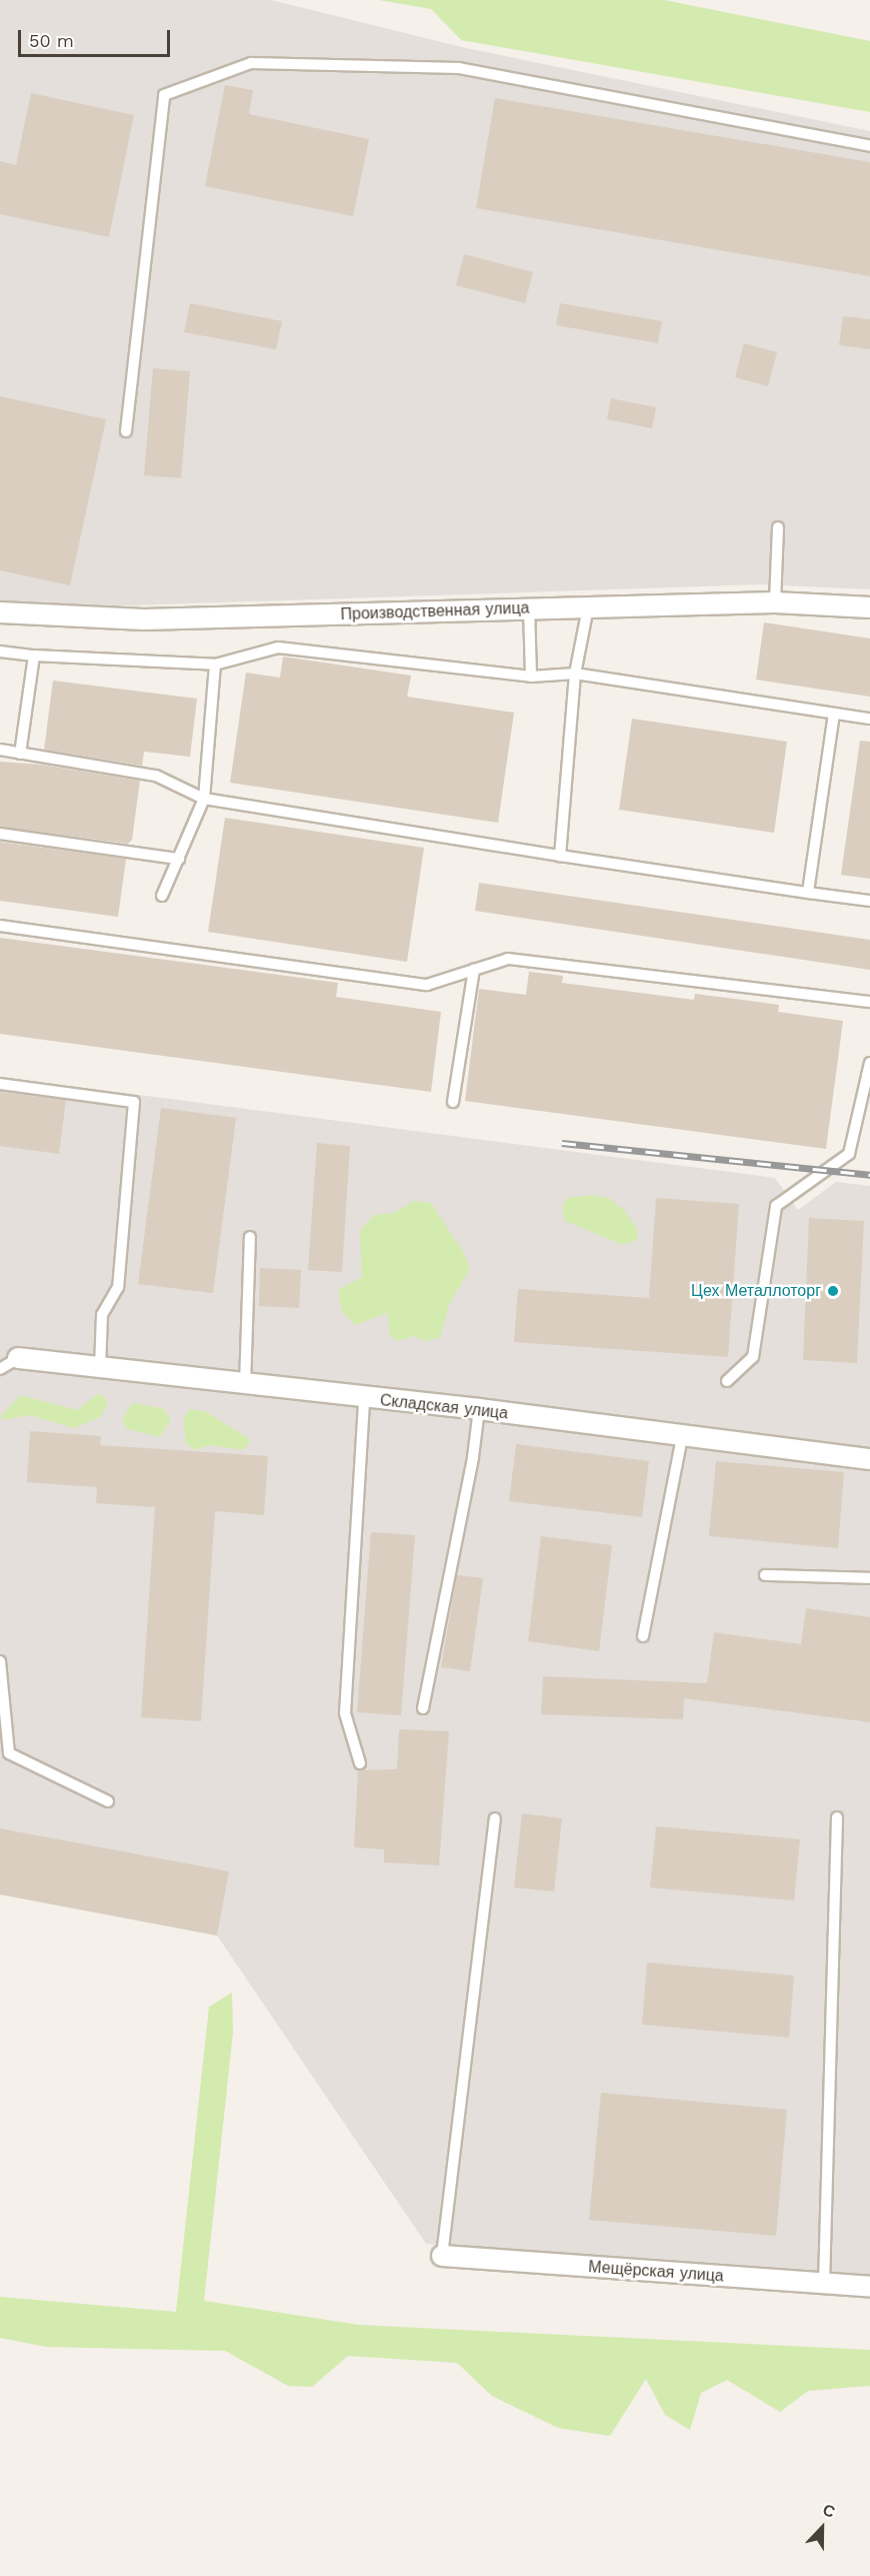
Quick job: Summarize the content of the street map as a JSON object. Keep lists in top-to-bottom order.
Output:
{
  "streets": {
    "street": ["Производственная улица", "Складская улица", "Мещёрская улица"]
  },
  "places": ["Цех Металлоторг"],
  "scale_bar": "50 m",
  "north": "top"
}
